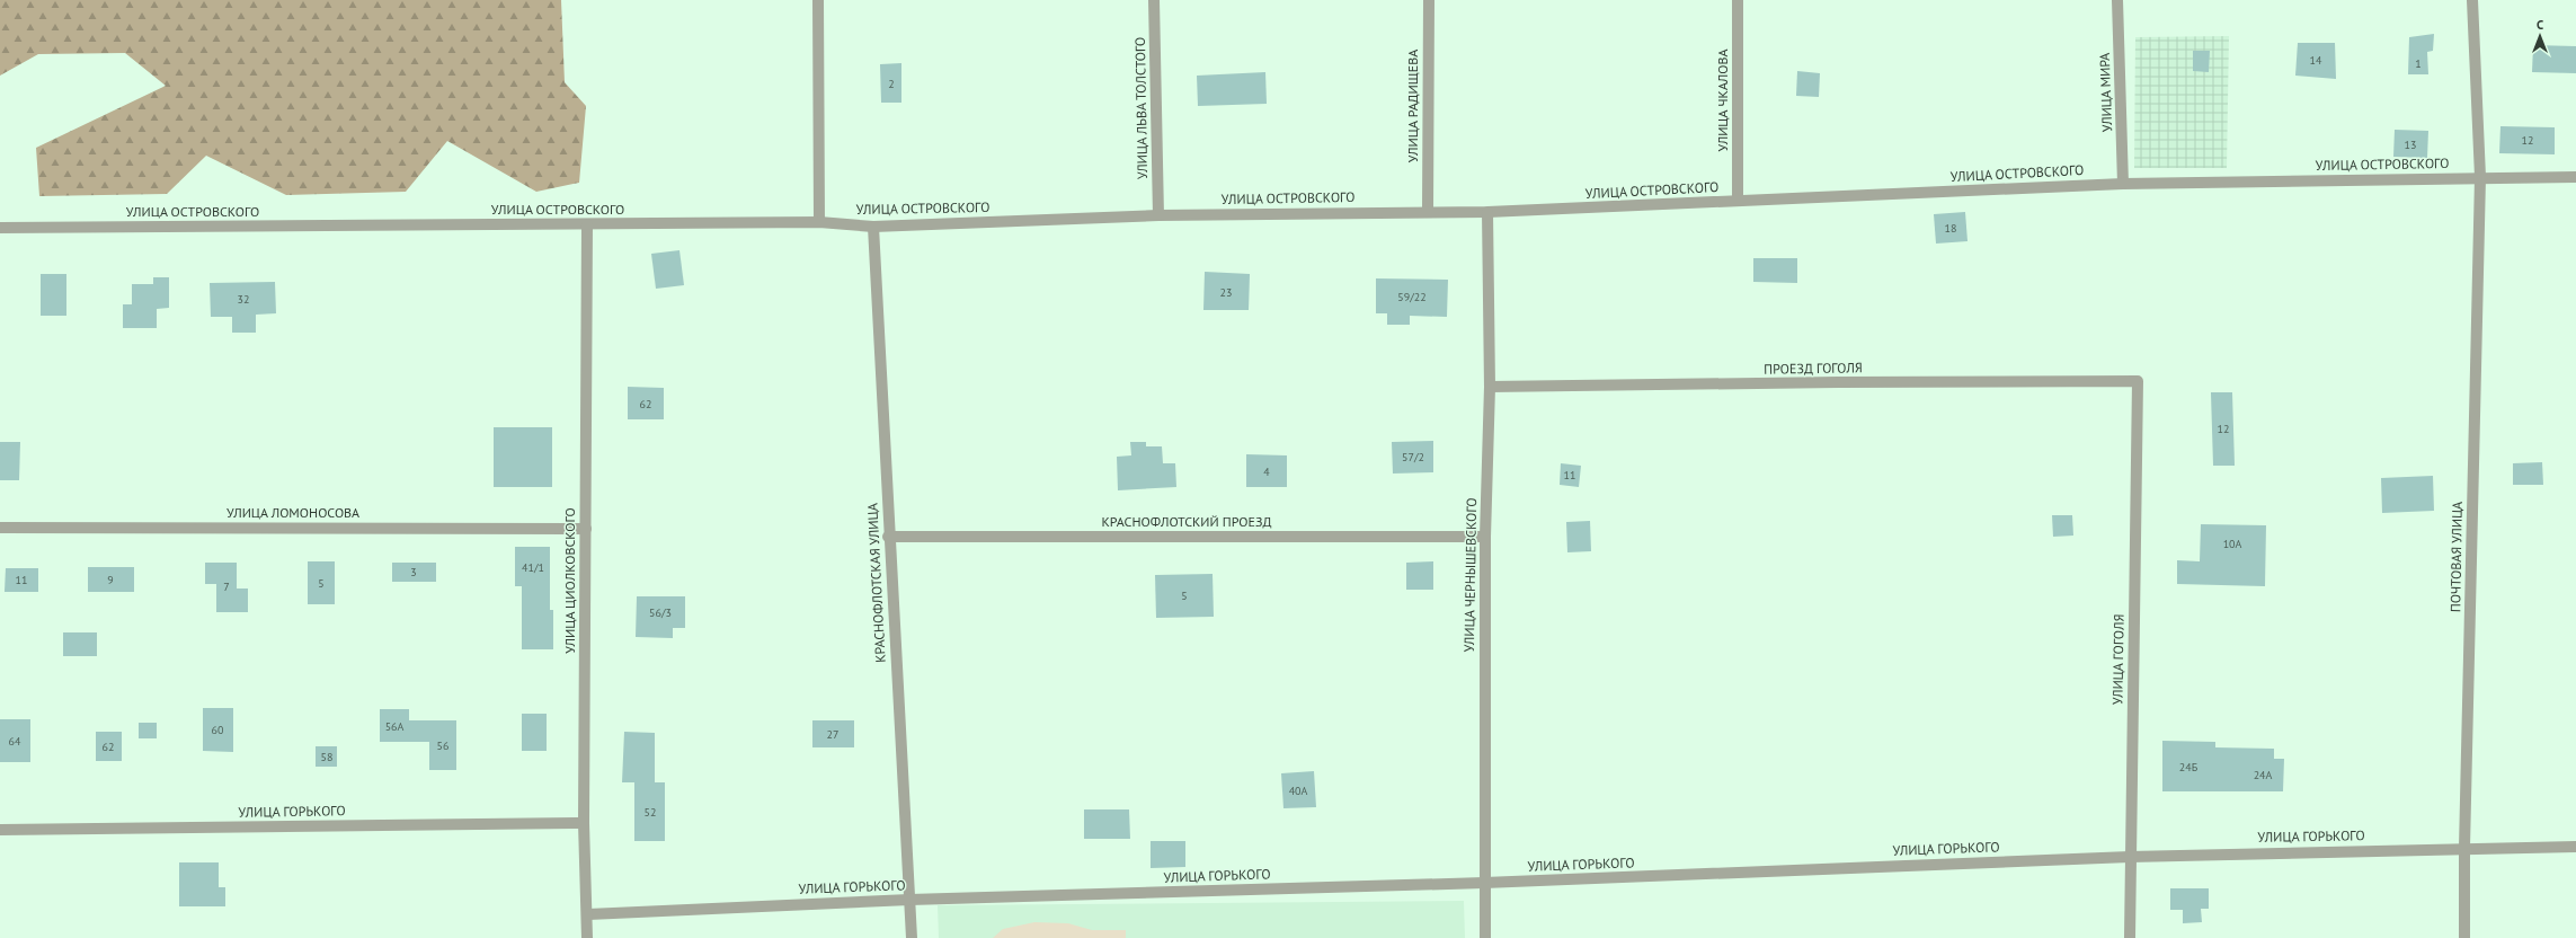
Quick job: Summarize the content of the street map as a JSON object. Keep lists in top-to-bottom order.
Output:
{
  "streets": {
    "street": [
      "УЛИЦА МИРА",
      "УЛИЦА ЧКАЛОВА",
      "УЛИЦА РАДИЩЕВА",
      "УЛИЦА ЛЬВА ТОЛСТОГО",
      "УЛИЦА ОСТРОВСКОГО",
      "ПРОЕЗД ГОГОЛЯ",
      "УЛИЦА ЛОМОНОСОВА",
      "КРАСНОФЛОТСКИЙ ПРОЕЗД",
      "ПОЧТОВАЯ УЛИЦА",
      "УЛИЦА ЧЕРНЫШЕВСКОГО",
      "УЛИЦА ЦИОЛКОВСКОГО",
      "КРАСНОФЛОТСКАЯ УЛИЦА",
      "УЛИЦА ГОГОЛЯ",
      "УЛИЦА ГОРЬКОГО"
    ]
  },
  "crossings": [
    ["УЛИЦА МИРА", "УЛИЦА ОСТРОВСКОГО"],
    ["УЛИЦА ЧКАЛОВА", "УЛИЦА ОСТРОВСКОГО"],
    ["УЛИЦА РАДИЩЕВА", "УЛИЦА ОСТРОВСКОГО"],
    ["УЛИЦА ЛЬВА ТОЛСТОГО", "УЛИЦА ОСТРОВСКОГО"],
    ["УЛИЦА ОСТРОВСКОГО", "ПОЧТОВАЯ УЛИЦА"],
    ["УЛИЦА ОСТРОВСКОГО", "УЛИЦА ЧЕРНЫШЕВСКОГО"],
    ["УЛИЦА ОСТРОВСКОГО", "УЛИЦА ЦИОЛКОВСКОГО"],
    ["УЛИЦА ОСТРОВСКОГО", "КРАСНОФЛОТСКАЯ УЛИЦА"],
    ["ПРОЕЗД ГОГОЛЯ", "УЛИЦА ЧЕРНЫШЕВСКОГО"],
    ["ПРОЕЗД ГОГОЛЯ", "УЛИЦА ГОГОЛЯ"],
    ["УЛИЦА ЛОМОНОСОВА", "УЛИЦА ЦИОЛКОВСКОГО"],
    ["КРАСНОФЛОТСКИЙ ПРОЕЗД", "УЛИЦА ЧЕРНЫШЕВСКОГО"],
    ["КРАСНОФЛОТСКИЙ ПРОЕЗД", "КРАСНОФЛОТСКАЯ УЛИЦА"],
    ["ПОЧТОВАЯ УЛИЦА", "УЛИЦА ГОРЬКОГО"],
    ["УЛИЦА ЧЕРНЫШЕВСКОГО", "УЛИЦА ГОРЬКОГО"],
    ["УЛИЦА ЦИОЛКОВСКОГО", "УЛИЦА ГОРЬКОГО"],
    ["КРАСНОФЛОТСКАЯ УЛИЦА", "УЛИЦА ГОРЬКОГО"],
    ["УЛИЦА ГОГОЛЯ", "УЛИЦА ГОРЬКОГО"]
  ],
  "house_numbers": [
    "14",
    "1",
    "2",
    "12",
    "13",
    "18",
    "23",
    "59/22",
    "32",
    "62",
    "12",
    "57/2",
    "4",
    "11",
    "10А",
    "41/1",
    "3",
    "11",
    "9",
    "5",
    "7",
    "5",
    "56/3",
    "56А",
    "60",
    "27",
    "64",
    "56",
    "62",
    "58",
    "24Б",
    "24А",
    "40А",
    "52"
  ],
  "north": "top"
}
